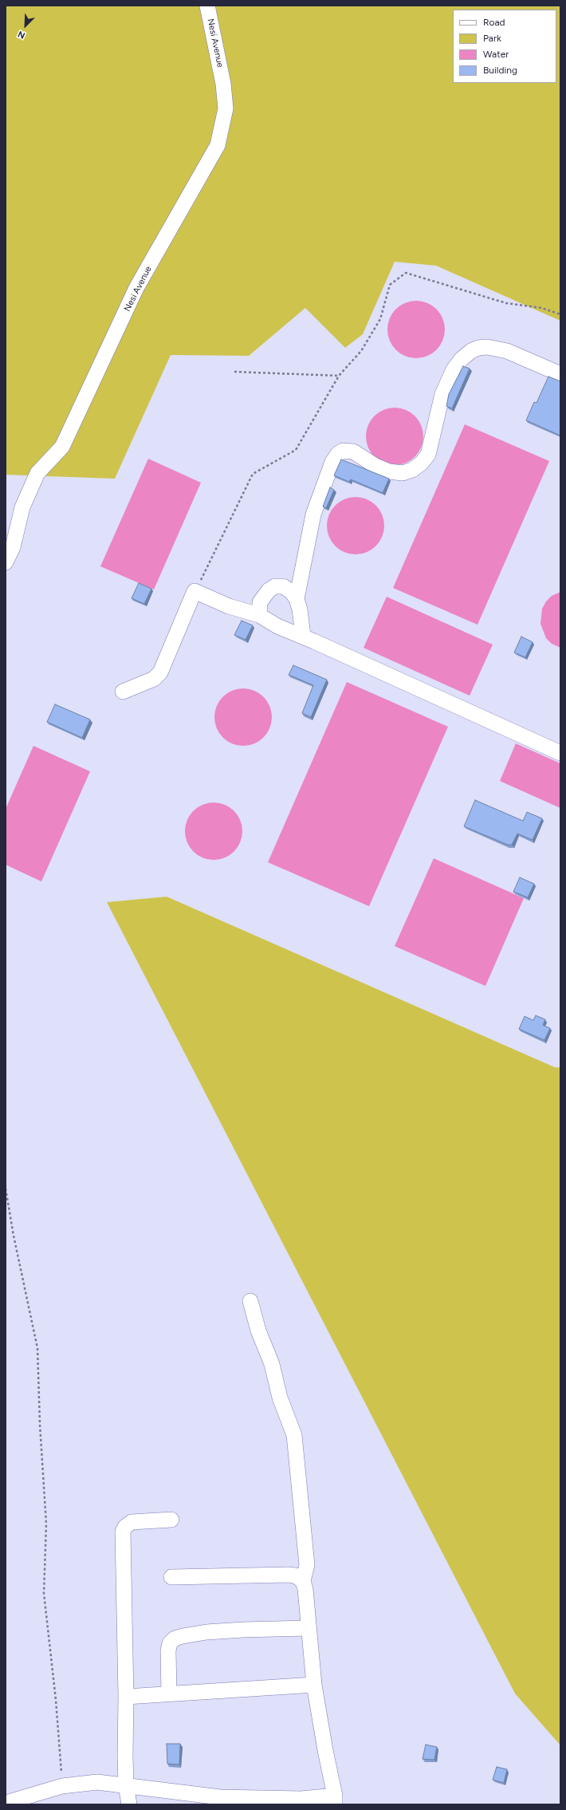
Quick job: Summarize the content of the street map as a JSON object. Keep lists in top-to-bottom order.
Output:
{
  "streets": {
    "street": ["Nesi Avenue"]
  },
  "legend": [
    "Road",
    "Park",
    "Water",
    "Building"
  ],
  "north": "bottom left"
}
